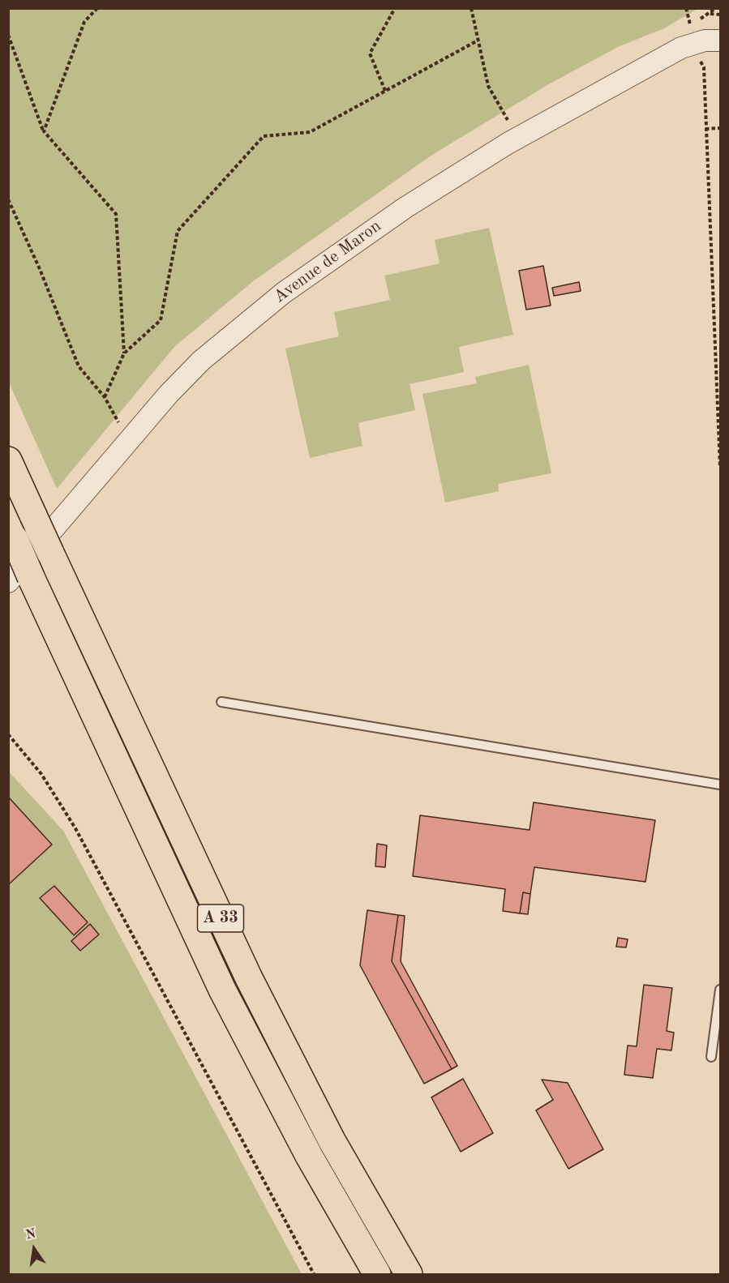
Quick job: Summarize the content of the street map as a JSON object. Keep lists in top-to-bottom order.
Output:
{
  "streets": {
    "highway": ["A 33"],
    "street": ["Avenue de Maron"]
  },
  "crossings": [
    ["Avenue de Maron", "A 33"]
  ],
  "north": "top"
}
